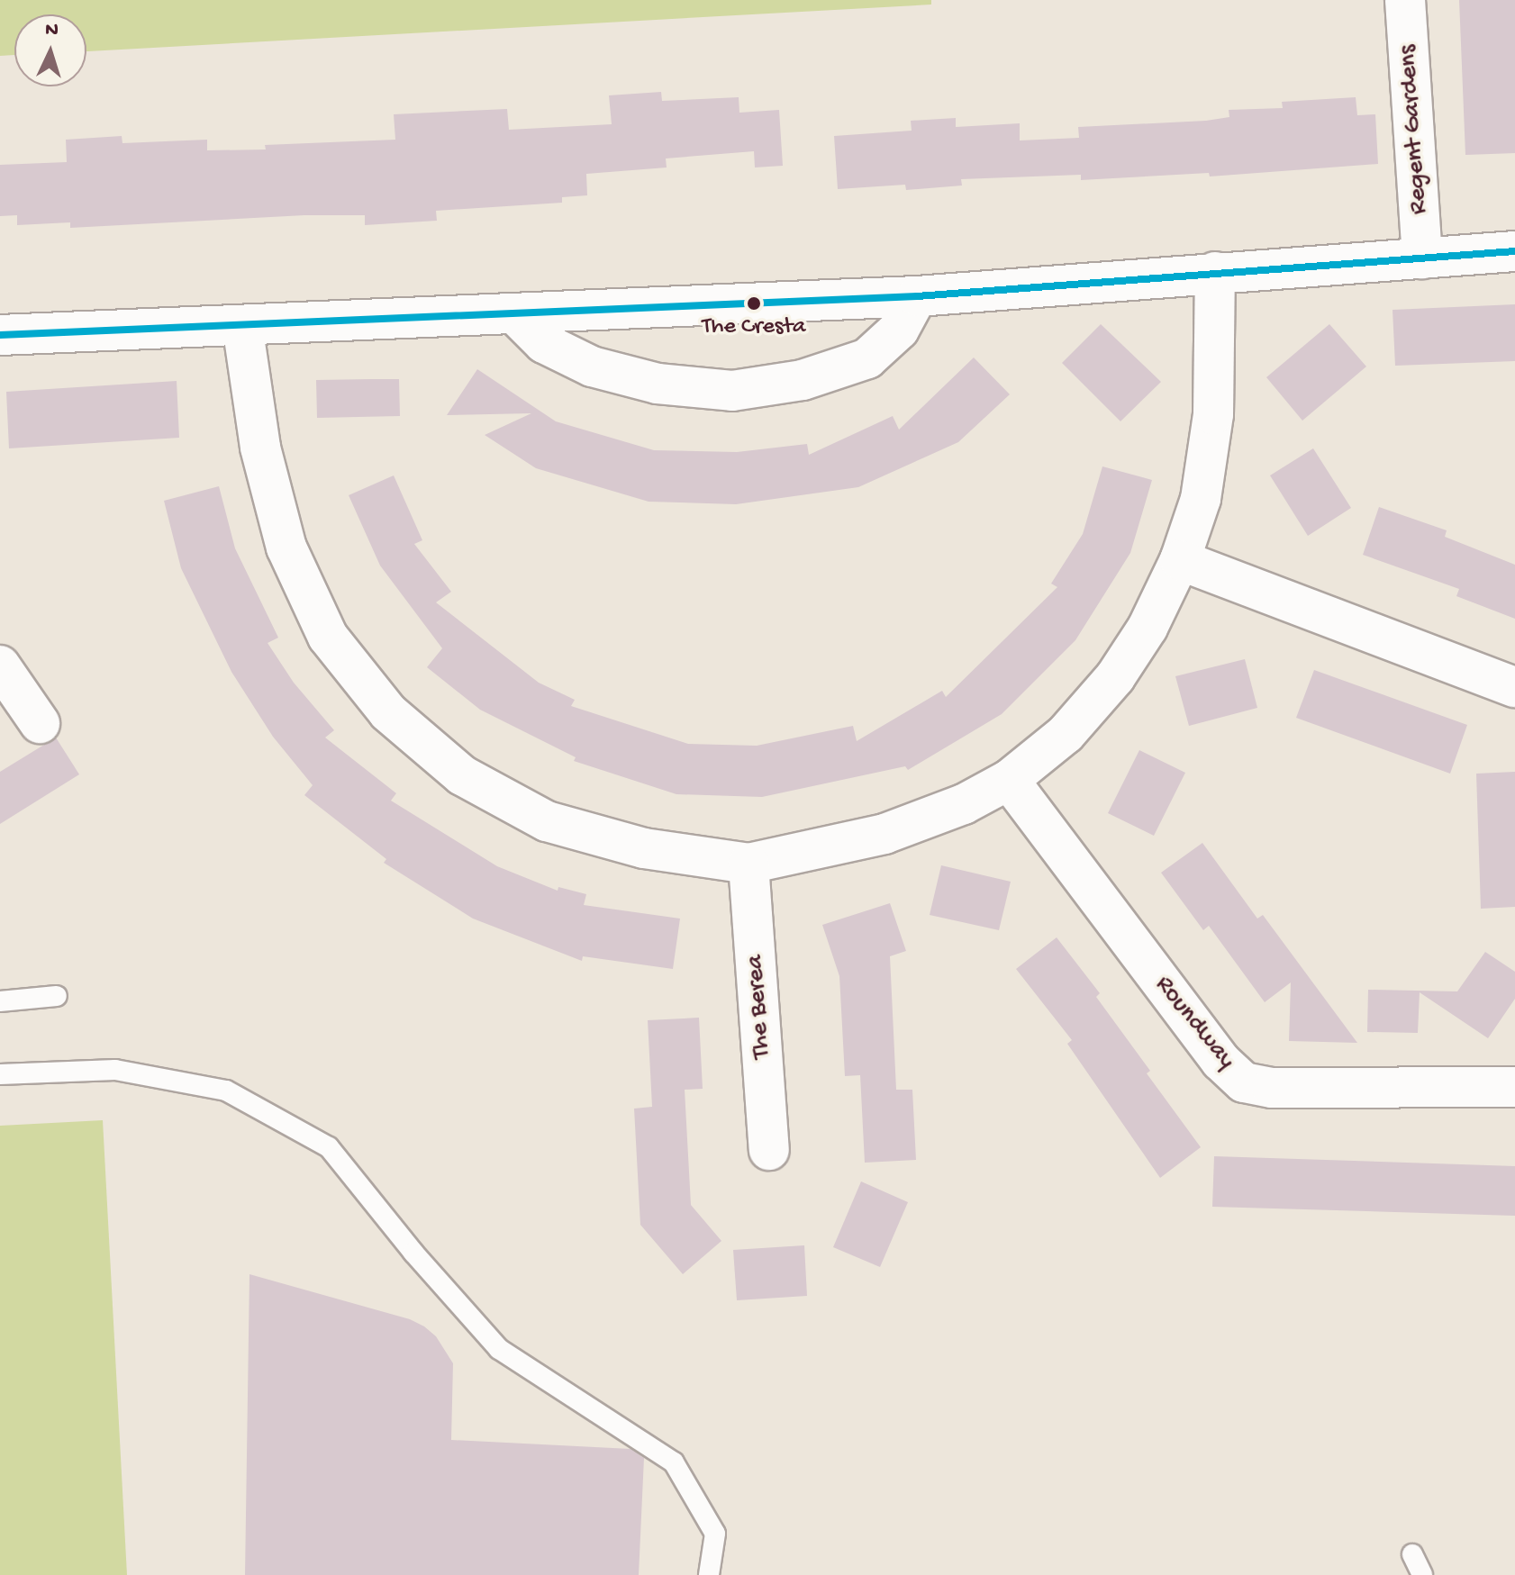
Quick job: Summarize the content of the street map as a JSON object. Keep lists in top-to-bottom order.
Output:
{
  "streets": {
    "street": ["Regent Gardens", "The Berea", "Roundway"]
  },
  "places": ["The Cresta"],
  "north": "top"
}
